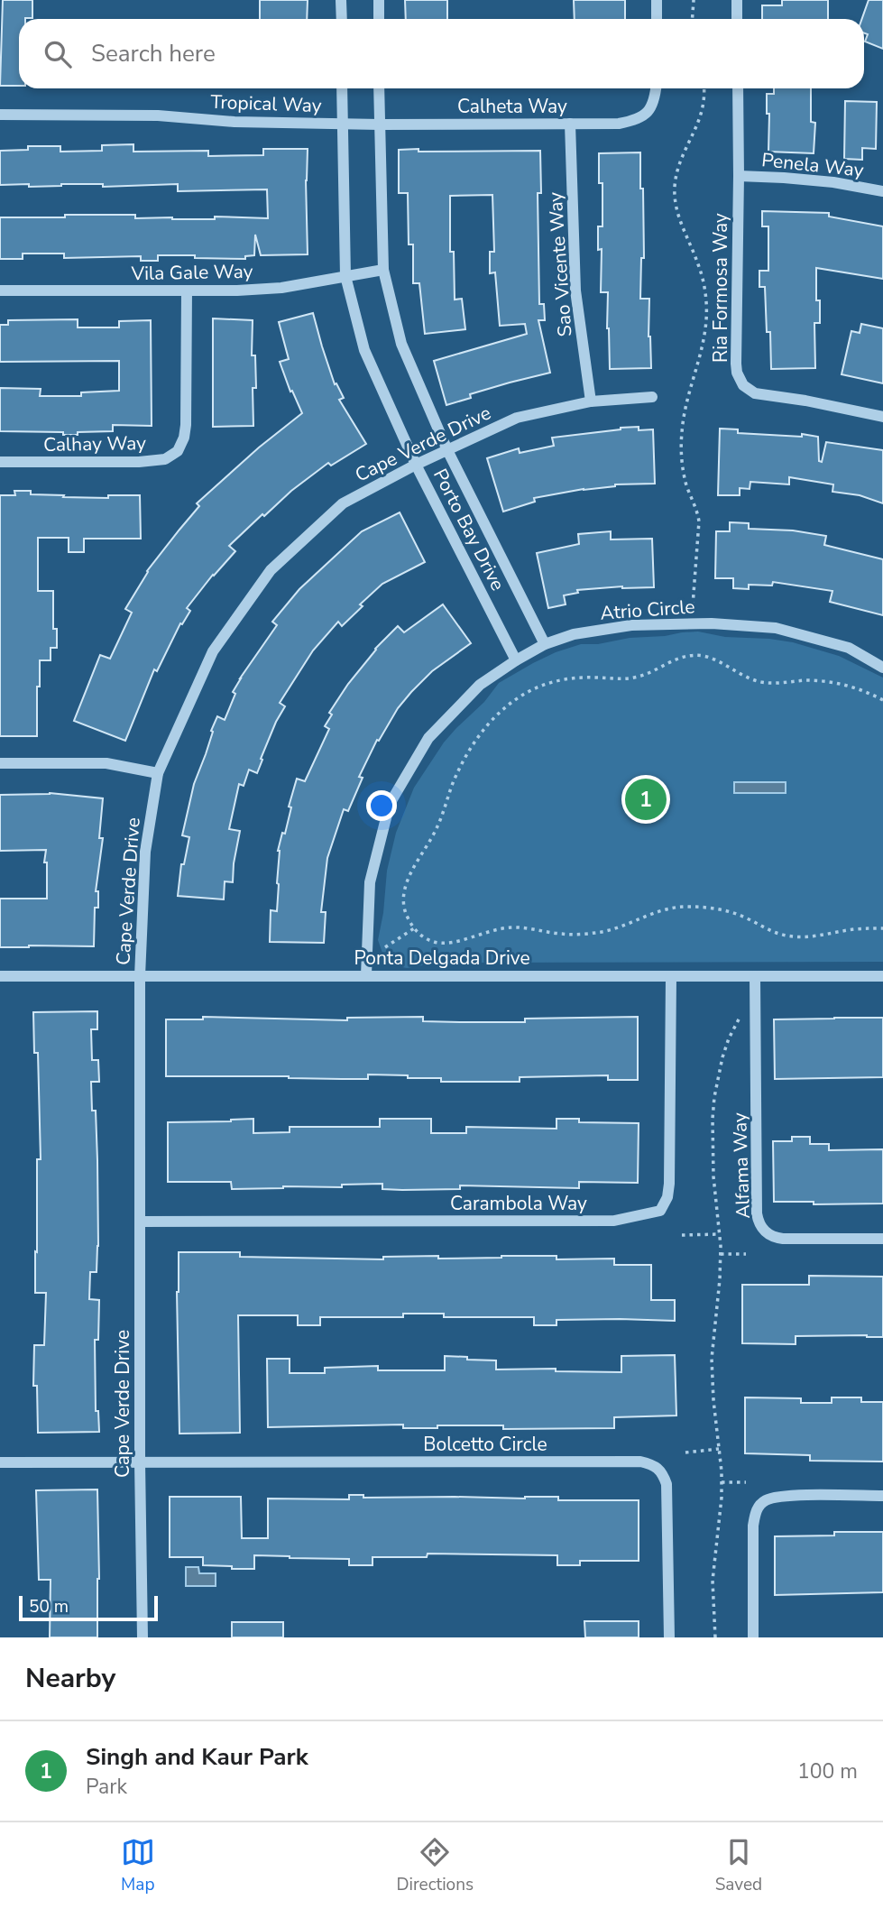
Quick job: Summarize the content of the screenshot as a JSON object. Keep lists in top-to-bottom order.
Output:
{
  "streets": {
    "street": [
      "Tropical Way",
      "Calheta Way",
      "Penela Way",
      "Sao Vicente Way",
      "Vila Gale Way",
      "Ria Formosa Way",
      "Calhay Way",
      "Cape Verde Drive",
      "Porto Bay Drive",
      "Atrio Circle",
      "Ponta Delgada Drive",
      "Alfama Way",
      "Carambola Way",
      "Bolcetto Circle"
    ]
  },
  "crossings": [
    ["Tropical Way", "Calheta Way"],
    ["Tropical Way", "Porto Bay Drive"],
    ["Calheta Way", "Sao Vicente Way"],
    ["Calheta Way", "Porto Bay Drive"],
    ["Penela Way", "Ria Formosa Way"],
    ["Sao Vicente Way", "Cape Verde Drive"],
    ["Vila Gale Way", "Calhay Way"],
    ["Vila Gale Way", "Porto Bay Drive"],
    ["Cape Verde Drive", "Porto Bay Drive"],
    ["Cape Verde Drive", "Ponta Delgada Drive"],
    ["Cape Verde Drive", "Carambola Way"],
    ["Cape Verde Drive", "Bolcetto Circle"],
    ["Porto Bay Drive", "Atrio Circle"],
    ["Atrio Circle", "Ponta Delgada Drive"],
    ["Ponta Delgada Drive", "Alfama Way"],
    ["Ponta Delgada Drive", "Carambola Way"]
  ],
  "scale_bar": "50 m",
  "page": {
    "search": "Search here",
    "pins": "1",
    "scale": "50 m",
    "heading": "Nearby",
    "list": [
      {
        "mark": "1",
        "name": "Singh and Kaur Park",
        "note": "Park",
        "value": "100 m"
      }
    ],
    "nav": ["Map", "Directions", "Saved"]
  }
}
